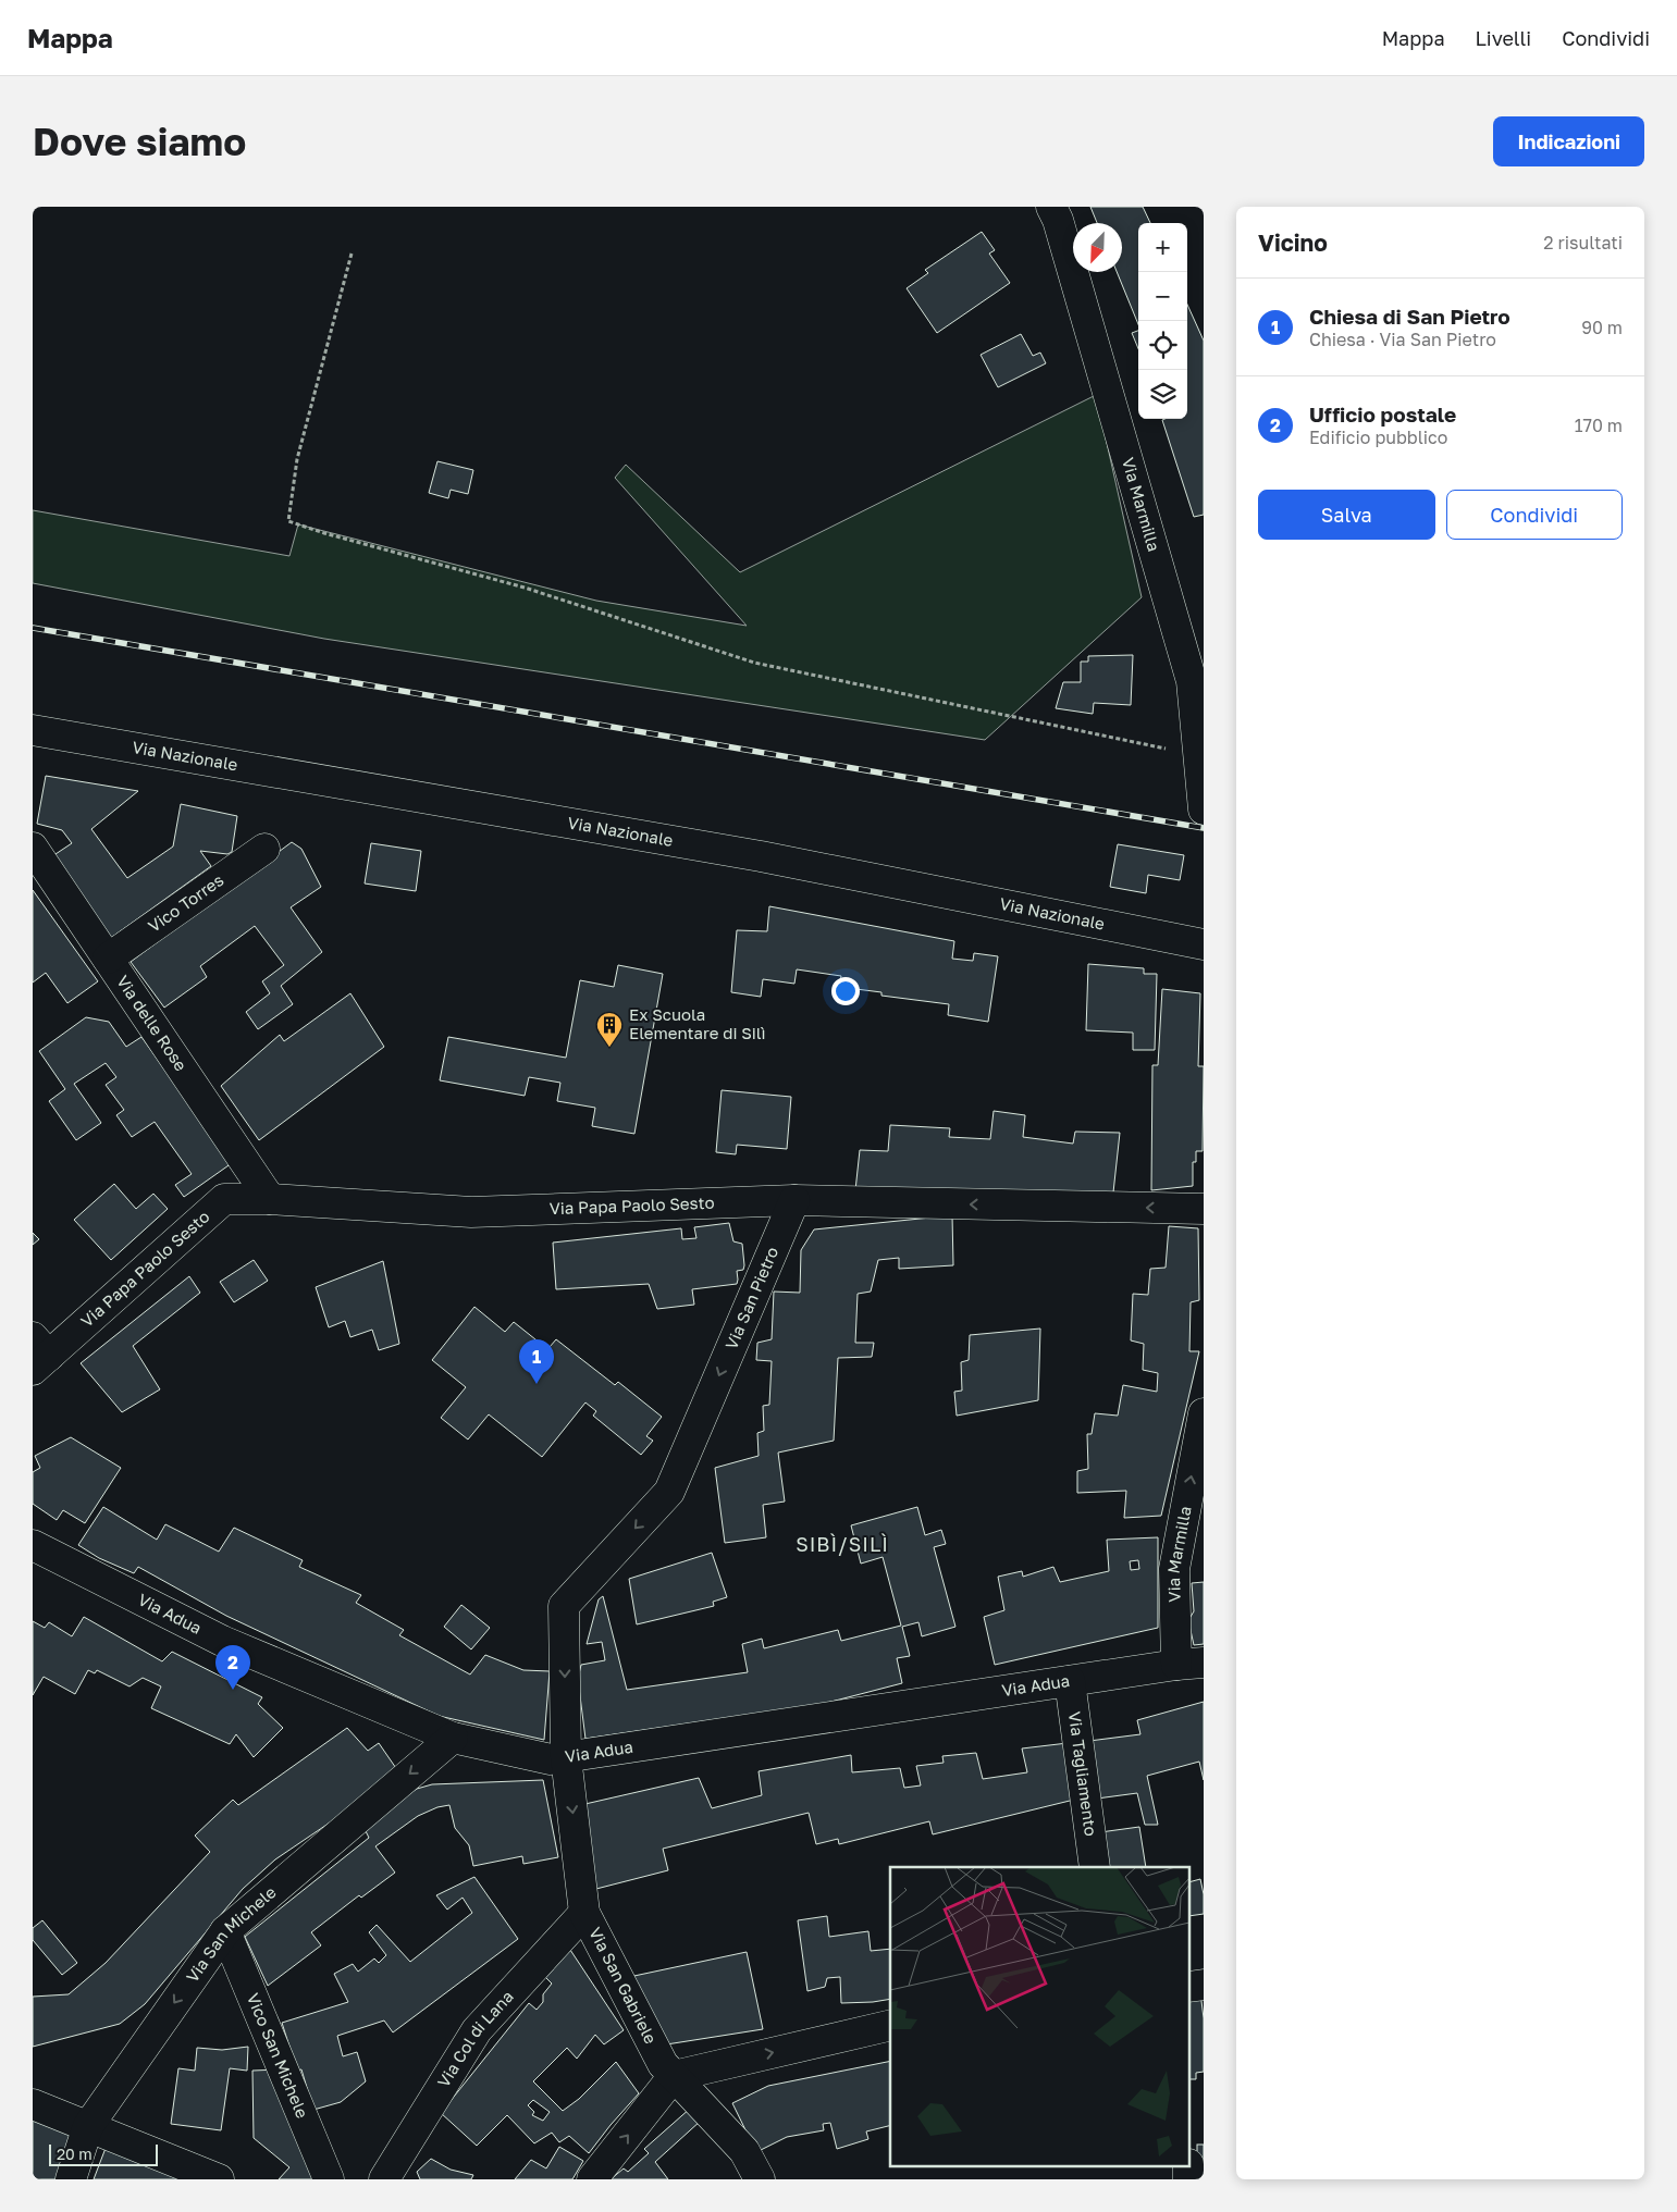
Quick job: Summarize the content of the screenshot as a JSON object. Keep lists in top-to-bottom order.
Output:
{
  "streets": {
    "street": [
      "Via Marmilla",
      "Via Nazionale",
      "Vico Torres",
      "Via delle Rose",
      "Via Papa Paolo Sesto",
      "Via San Pietro",
      "Via Adua",
      "Via Tagliamento",
      "Via San Michele",
      "Via San Gabriele",
      "Via Col di Lana",
      "Vico San Michele"
    ]
  },
  "crossings": [
    ["Via Marmilla", "Via Adua"],
    ["Vico Torres", "Via delle Rose"],
    ["Via delle Rose", "Via Papa Paolo Sesto"],
    ["Via Papa Paolo Sesto", "Via San Pietro"],
    ["Via San Pietro", "Via Adua"],
    ["Via San Pietro", "Via San Gabriele"],
    ["Via Adua", "Via Tagliamento"],
    ["Via Adua", "Via San Michele"],
    ["Via Adua", "Via San Gabriele"],
    ["Via San Michele", "Vico San Michele"],
    ["Via San Gabriele", "Via Col di Lana"]
  ],
  "one_way": ["Via San Pietro", "Via San Michele"],
  "districts": ["SIBÌ/SILÌ"],
  "places": {
    "building": ["Ex Scuola Elementare di Silì"]
  },
  "scale_bar": "20 m",
  "north": "bottom left",
  "page": {
    "header": "Mappa",
    "nav": ["Mappa", "Livelli", "Condividi"],
    "buttons": [
      "Indicazioni",
      ["Salva", "Condividi"]
    ],
    "title": "Dove siamo",
    "heading": ["Vicino", "2 risultati"],
    "map_buttons": ["+", "−"],
    "list": [
      {
        "mark": "1",
        "name": "Chiesa di San Pietro",
        "note": "Chiesa · Via San Pietro",
        "value": "90 m"
      },
      {
        "mark": "2",
        "name": "Ufficio postale",
        "note": "Edificio pubblico",
        "value": "170 m"
      }
    ],
    "pins": ["1", "2"],
    "scale": "20 m"
  }
}
